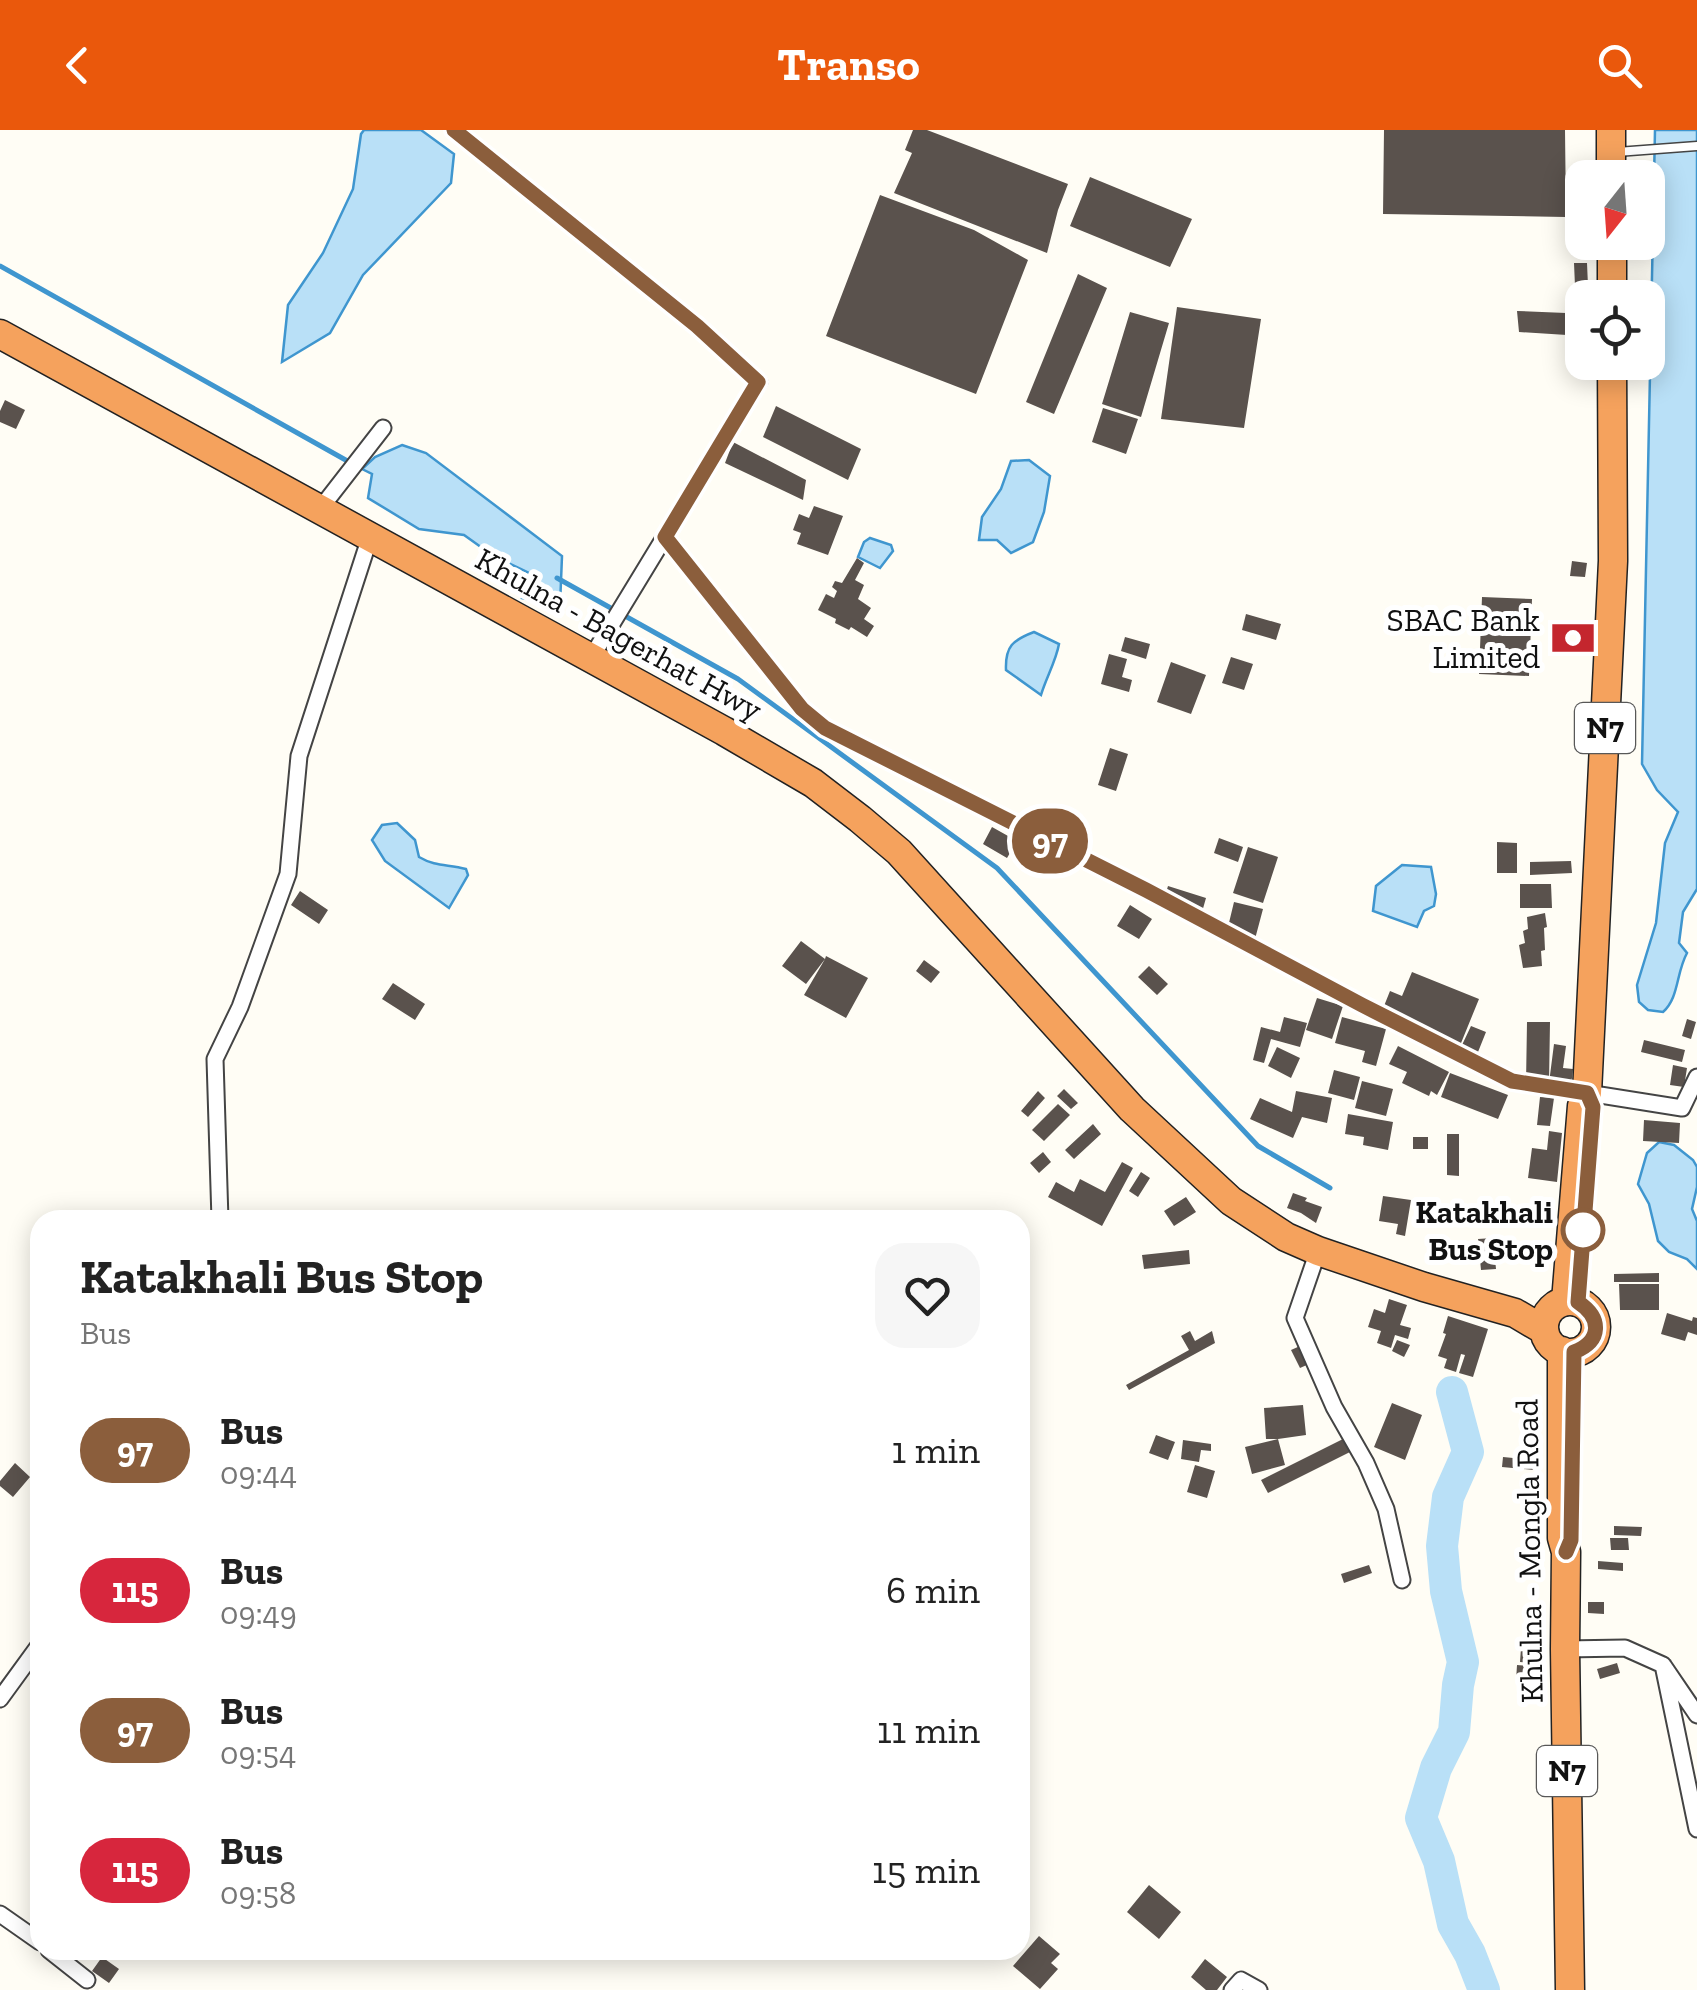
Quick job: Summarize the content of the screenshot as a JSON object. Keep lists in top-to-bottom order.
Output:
{
  "streets": {
    "highway": ["Khulna - Bagerhat Hwy", "N7", "Khulna - Mongla Road"]
  },
  "crossings": [
    ["Khulna - Bagerhat Hwy", "Khulna - Mongla Road"]
  ],
  "places": {
    "bank": ["SBAC Bank Limited"],
    "other": ["Katakhali Bus Stop"]
  },
  "lines": ["bus line 97"],
  "north": "bottom",
  "page": {
    "header": "Transo",
    "on_map": "97",
    "heading": ["Katakhali Bus Stop", "Bus"],
    "list": [
      {
        "mark": "97",
        "name": "Bus",
        "note": "09:44",
        "value": "1 min"
      },
      {
        "mark": "115",
        "name": "Bus",
        "note": "09:49",
        "value": "6 min"
      },
      {
        "mark": "97",
        "name": "Bus",
        "note": "09:54",
        "value": "11 min"
      },
      {
        "mark": "115",
        "name": "Bus",
        "note": "09:58",
        "value": "15 min"
      }
    ]
  }
}
